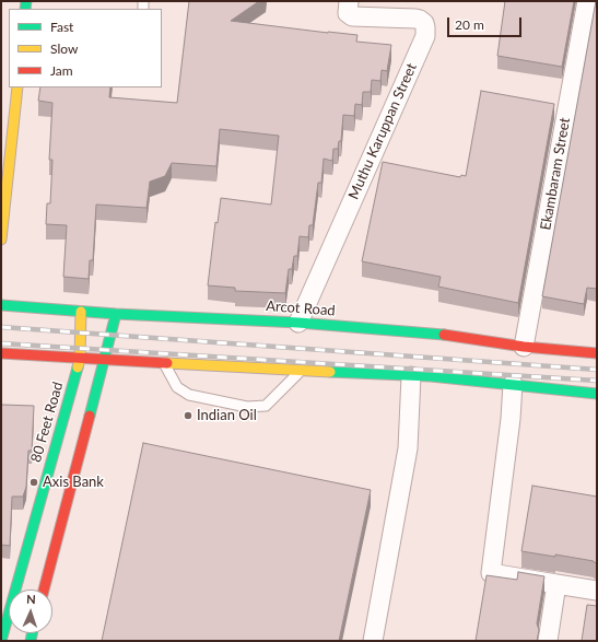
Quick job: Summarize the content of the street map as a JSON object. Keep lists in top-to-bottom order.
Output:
{
  "streets": {
    "main road": ["Arcot Road", "80 Feet Road"],
    "street": ["Muthu Karuppan Street", "Ekambaram Street"]
  },
  "crossings": [
    ["Muthu Karuppan Street", "Arcot Road"],
    ["Ekambaram Street", "Arcot Road"],
    ["Arcot Road", "80 Feet Road"]
  ],
  "places": ["Indian Oil", "Axis Bank"],
  "legend": ["Fast", "Slow", "Jam"],
  "scale_bar": "20 m",
  "north": "top"
}
